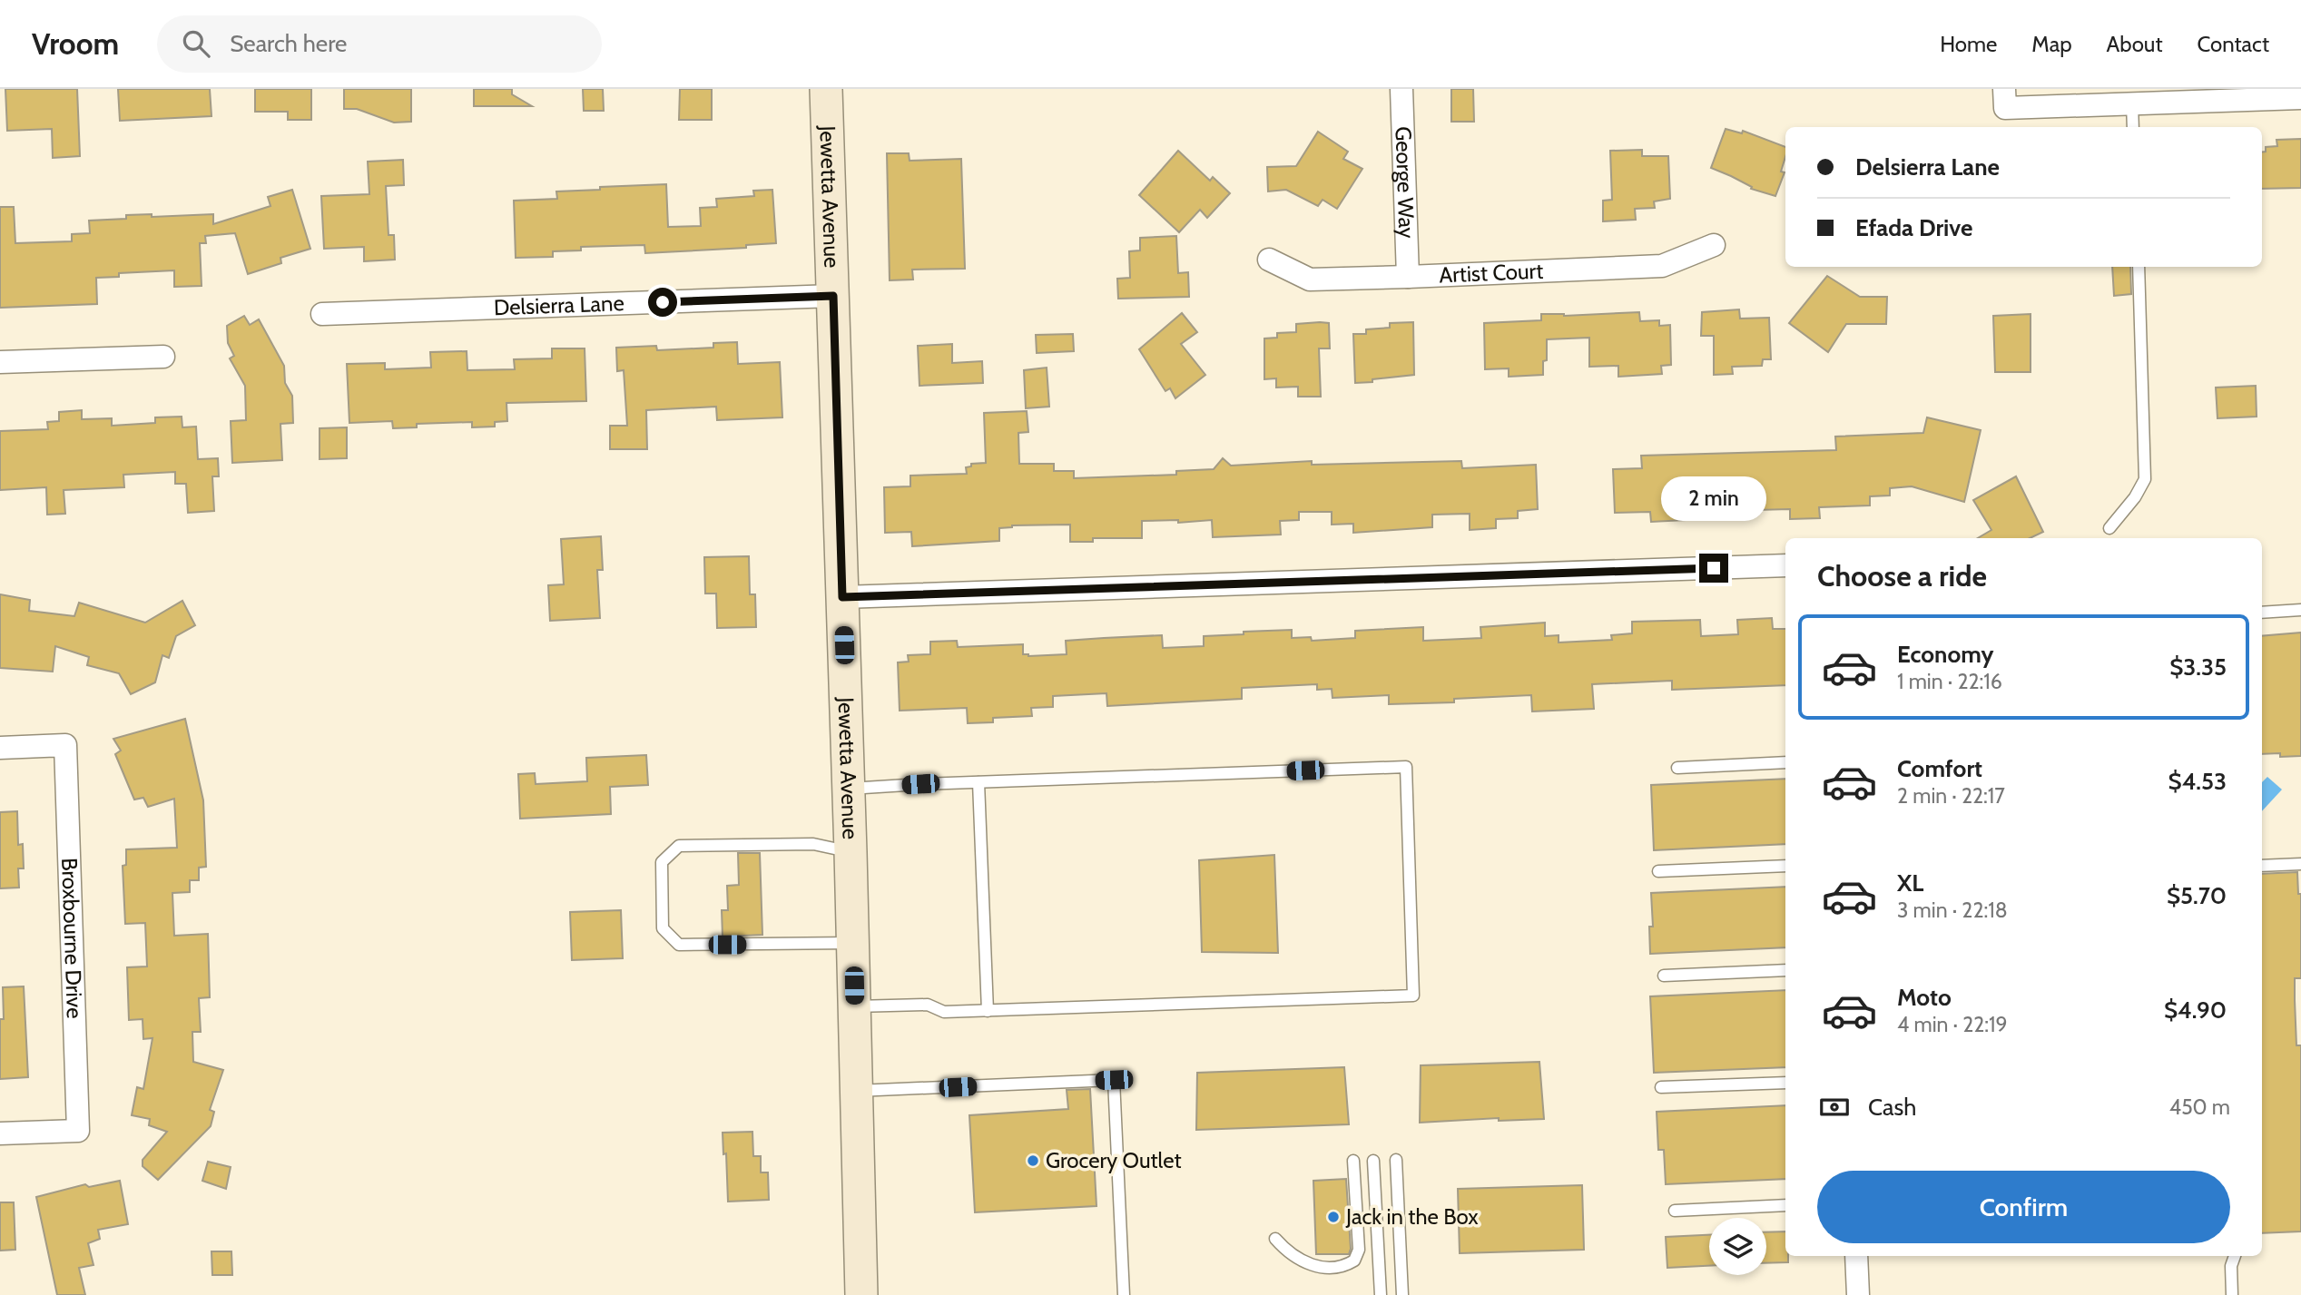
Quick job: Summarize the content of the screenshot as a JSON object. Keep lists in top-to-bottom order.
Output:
{
  "streets": {
    "street": [
      "George Way",
      "Jewetta Avenue",
      "Artist Court",
      "Delsierra Lane",
      "Broxbourne Drive"
    ]
  },
  "crossings": [
    ["George Way", "Artist Court"],
    ["Jewetta Avenue", "Delsierra Lane"]
  ],
  "places": ["Grocery Outlet", "Jack in the Box"],
  "page": {
    "header": "Vroom",
    "search": "Search here",
    "nav": [
      "Home",
      "Map",
      "About",
      "Contact"
    ],
    "banner": ["Delsierra Lane", "Efada Drive"],
    "bubble": "2 min",
    "heading": "Choose a ride",
    "list": [
      {
        "name": "Economy",
        "note": "1 min · 22:16",
        "value": "$3.35"
      },
      {
        "name": "Comfort",
        "note": "2 min · 22:17",
        "value": "$4.53"
      },
      {
        "name": "XL",
        "note": "3 min · 22:18",
        "value": "$5.70"
      },
      {
        "name": "Moto",
        "note": "4 min · 22:19",
        "value": "$4.90"
      }
    ],
    "pay": ["Cash", "450 m"],
    "buttons": "Confirm"
  }
}
